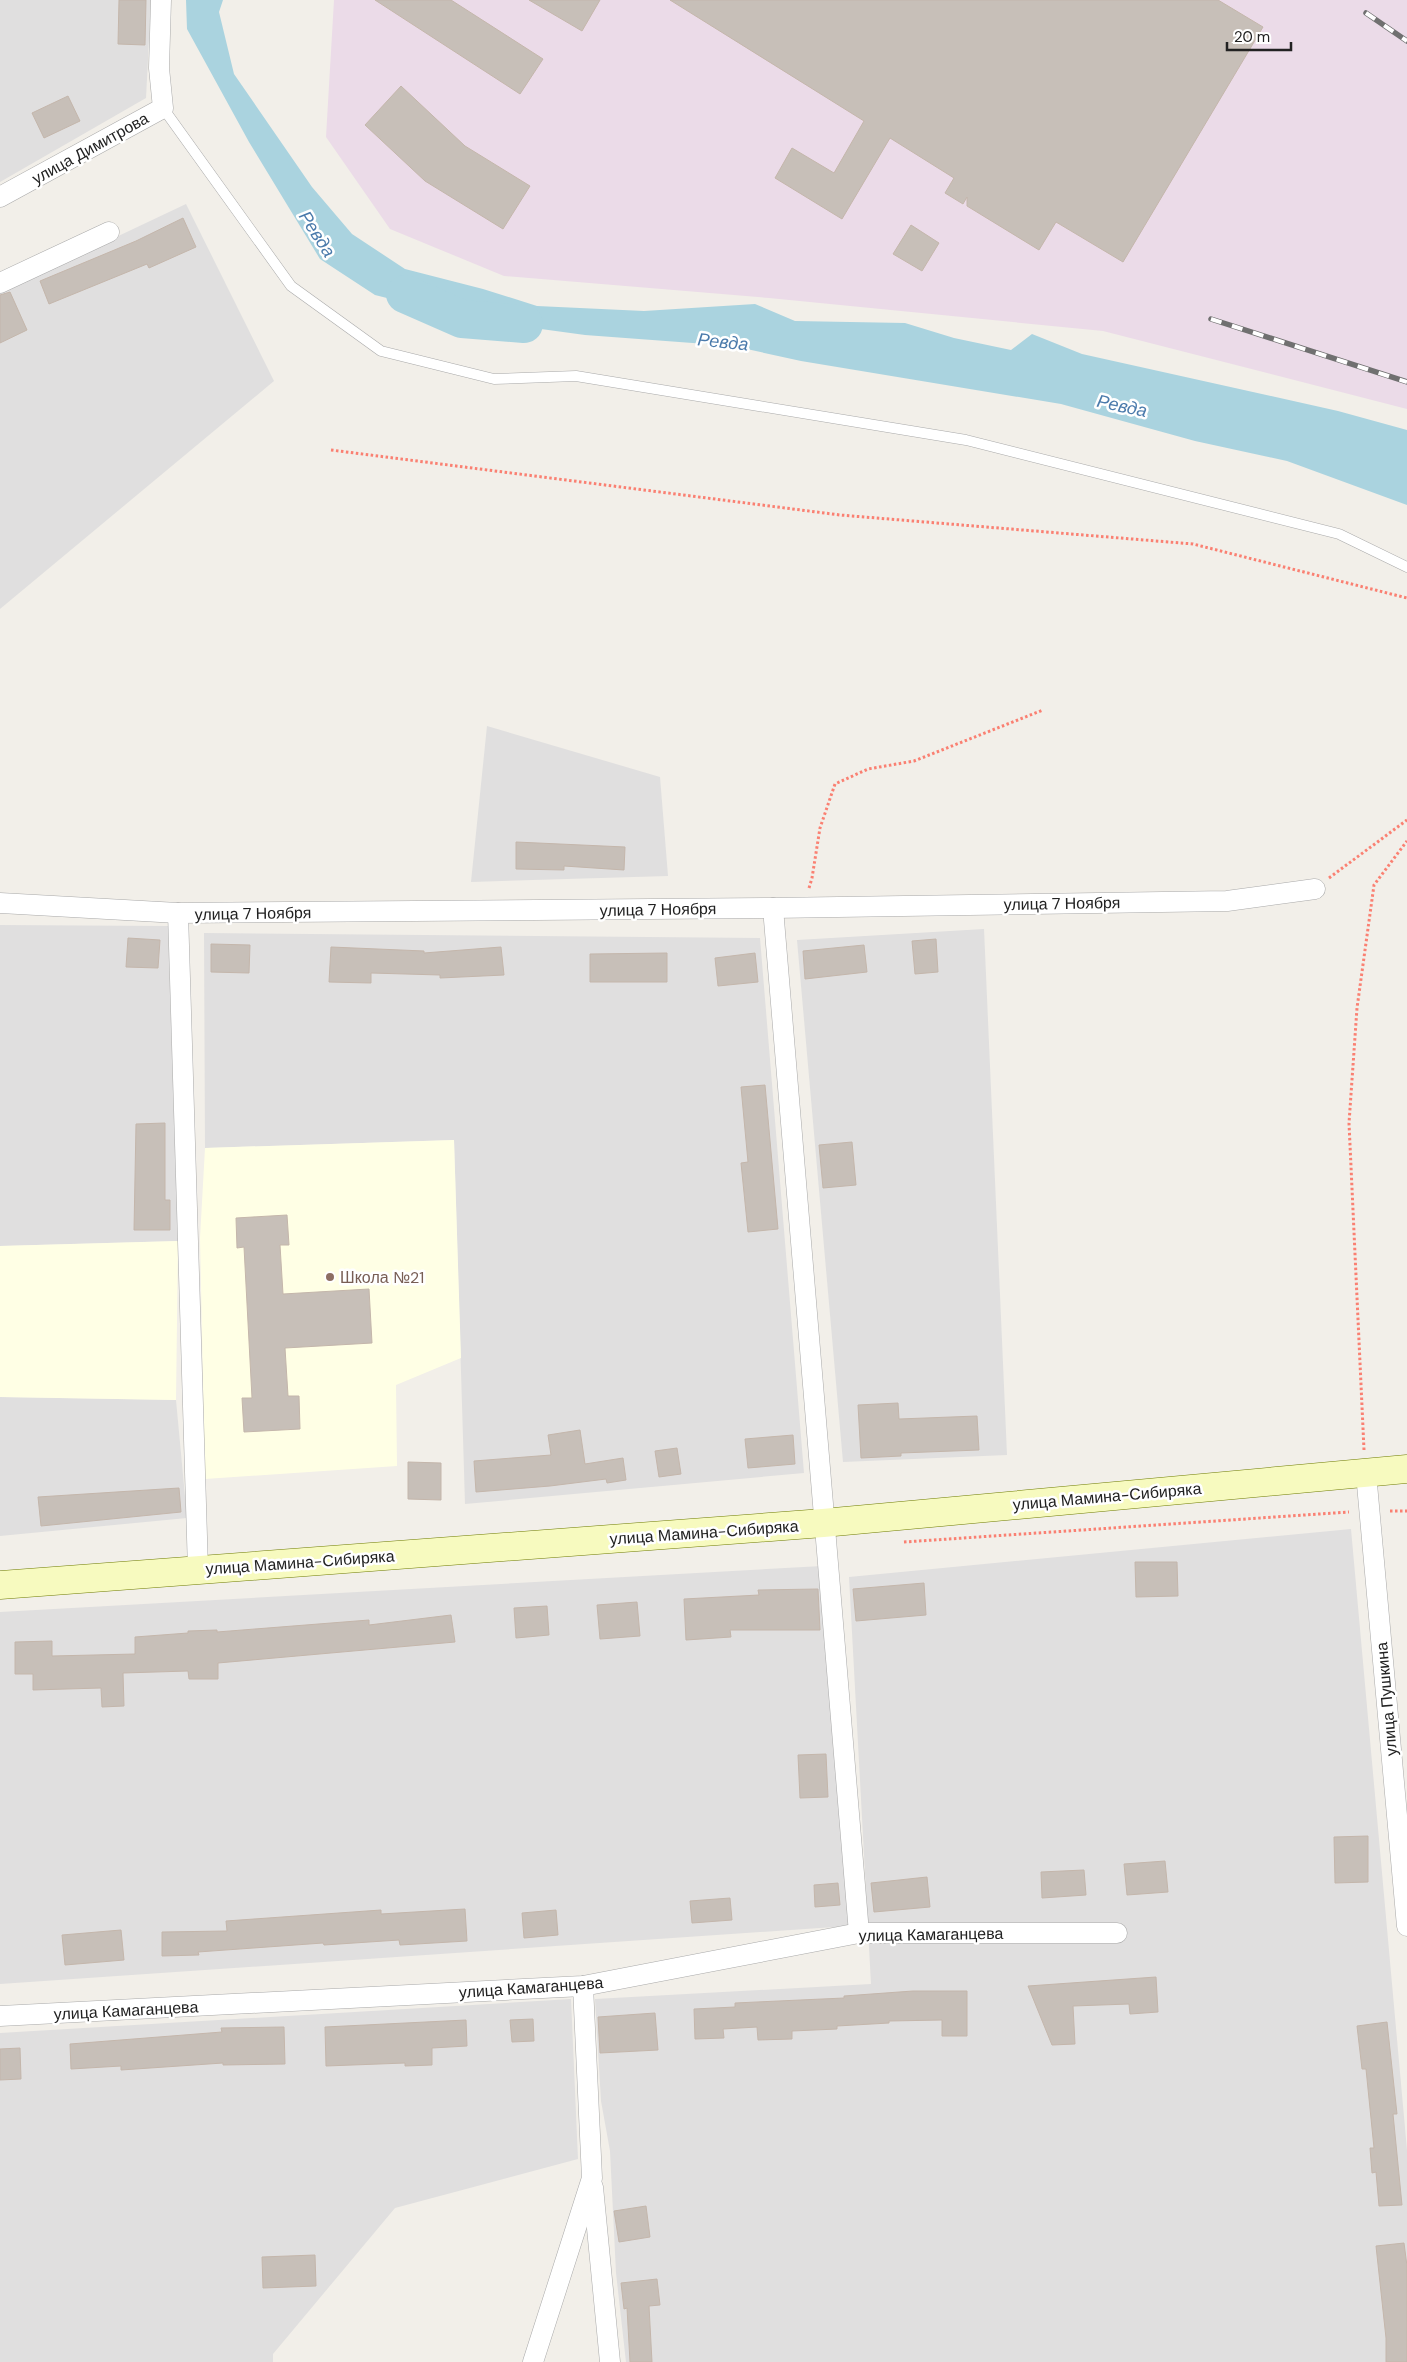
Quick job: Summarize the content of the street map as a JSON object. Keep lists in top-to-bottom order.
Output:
{
  "streets": {
    "street": [
      "улица Димитрова",
      "улица 7 Ноября",
      "улица Мамина-Сибиряка",
      "улица Пушкина",
      "улица Камаганцева"
    ]
  },
  "crossings": [
    ["улица Мамина-Сибиряка", "улица Пушкина"]
  ],
  "water": ["Ревда"],
  "places": ["Школа №21"],
  "scale_bar": "20 m"
}
